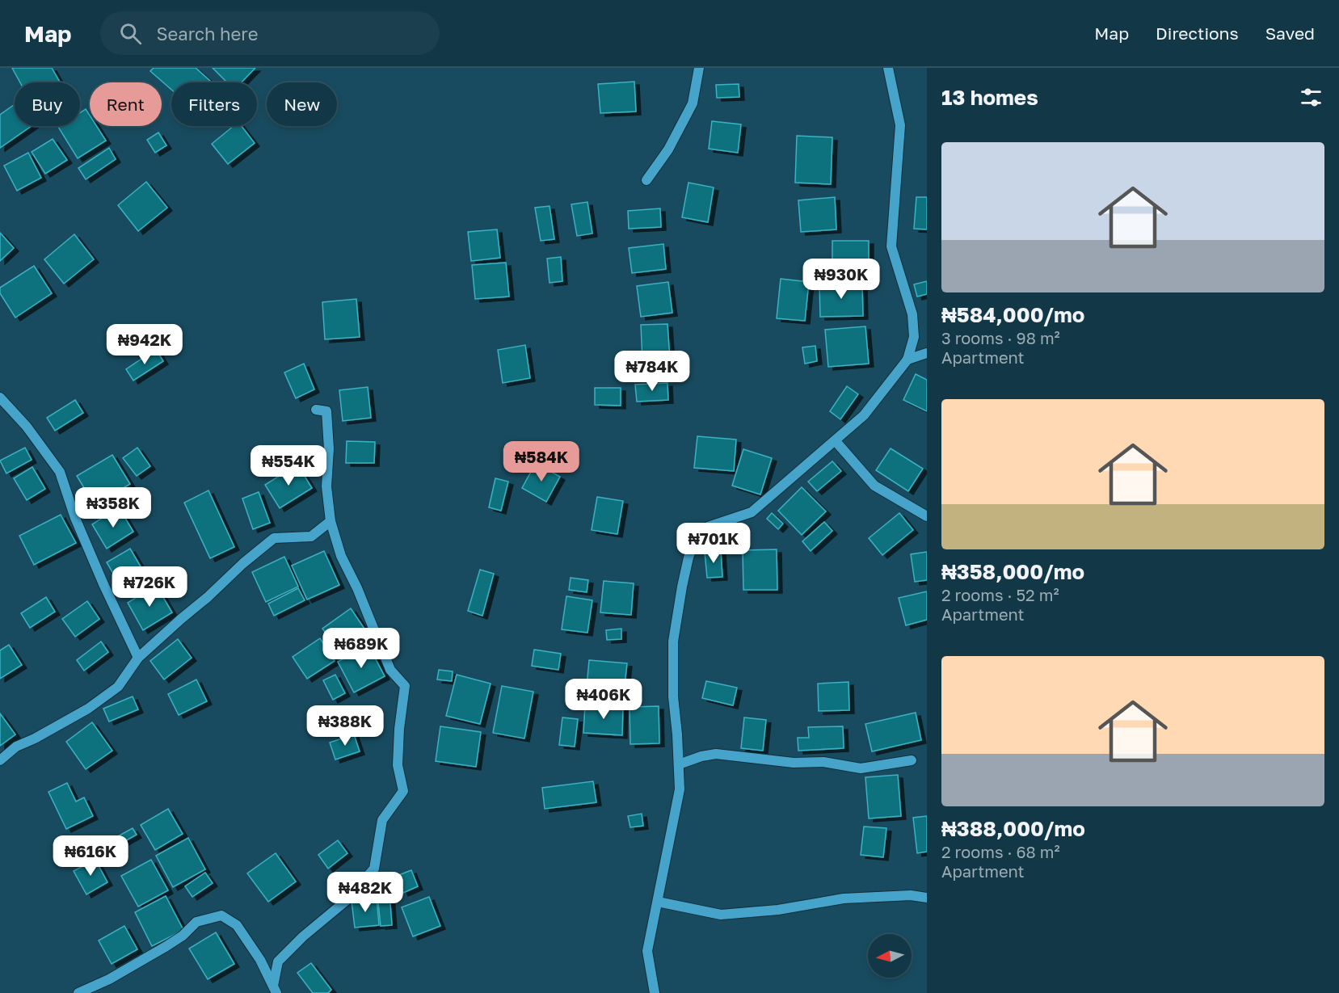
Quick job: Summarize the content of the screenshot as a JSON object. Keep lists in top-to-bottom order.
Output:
{
  "north": "left",
  "page": {
    "header": "Map",
    "search": "Search here",
    "nav": ["Map", "Directions", "Saved"],
    "heading": "13 homes",
    "chip": [
      "Buy",
      "Rent",
      "Filters",
      "New"
    ],
    "list": [
      {
        "name": "₦584,000/mo",
        "note": "3 rooms · 98 m² · Apartment"
      },
      {
        "name": "₦358,000/mo",
        "note": "2 rooms · 52 m² · Apartment"
      },
      {
        "name": "₦388,000/mo",
        "note": "2 rooms · 68 m² · Apartment"
      }
    ],
    "price": [
      "₦930K",
      "₦942K",
      "₦784K",
      "₦584K",
      "₦554K",
      "₦358K",
      "₦701K",
      "₦726K",
      "₦689K",
      "₦406K",
      "₦388K",
      "₦616K",
      "₦482K"
    ]
  }
}
